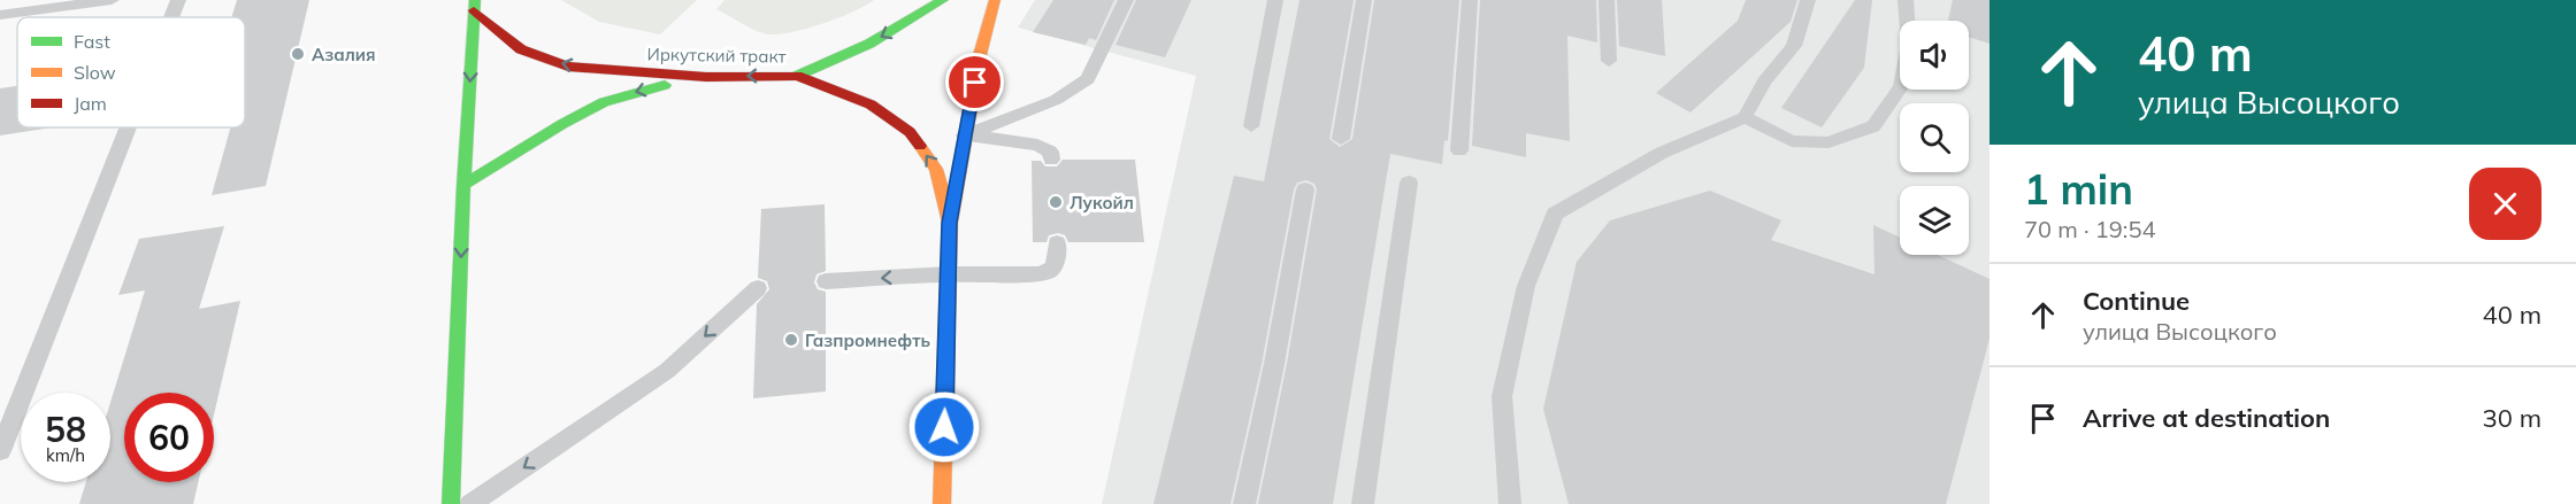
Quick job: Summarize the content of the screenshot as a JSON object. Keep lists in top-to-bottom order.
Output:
{
  "streets": {
    "main road": ["Иркутский тракт"]
  },
  "places": ["Азалия", "Лукойл", "Газпромнефть"],
  "legend": ["Fast", "Slow", "Jam"],
  "page": {
    "turn": ["40 m", "улица Высоцкого"],
    "heading": ["1 min", "70 m · 19:54"],
    "list": [
      {
        "name": "Continue",
        "note": "улица Высоцкого",
        "value": "40 m"
      },
      {
        "name": "Arrive at destination",
        "value": "30 m"
      }
    ],
    "speed": "58 km/h",
    "limit": "60"
  }
}
